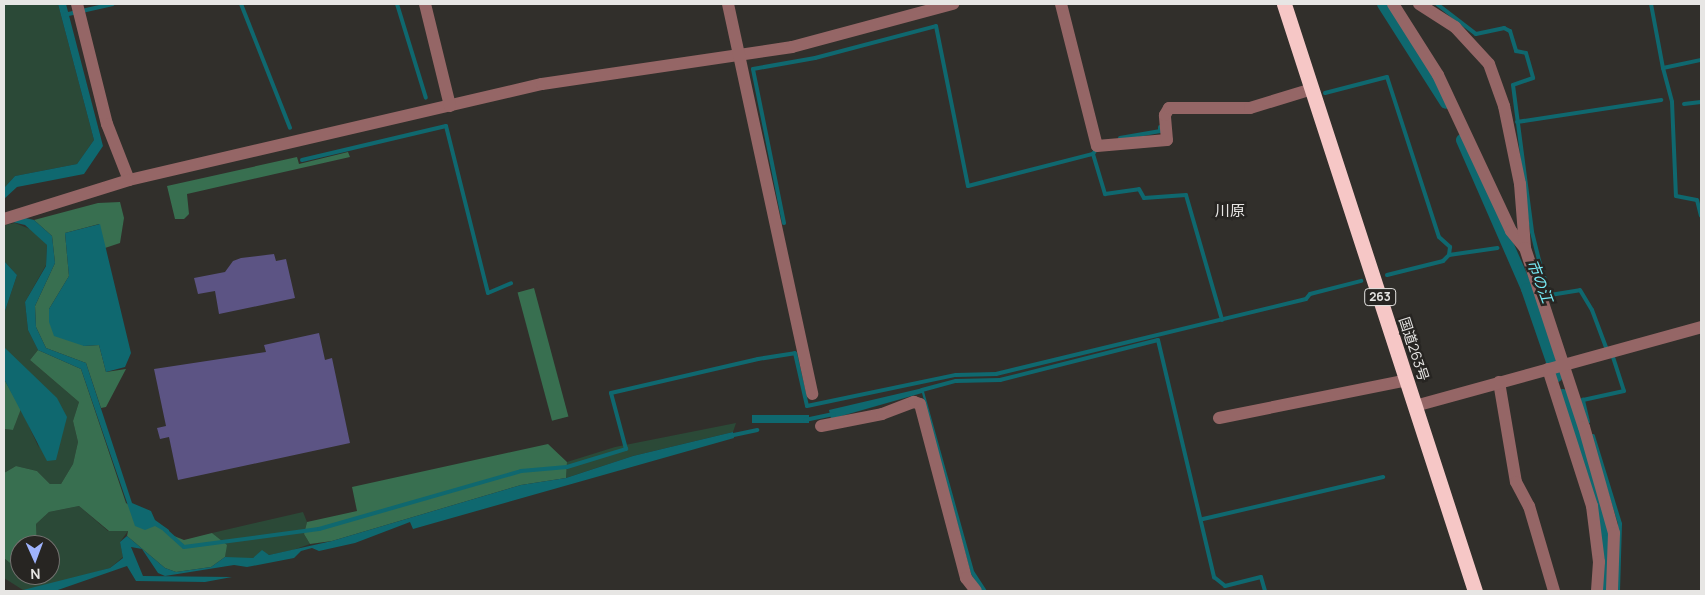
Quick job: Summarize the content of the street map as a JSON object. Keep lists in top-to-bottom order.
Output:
{
  "streets": {
    "highway": ["263", "国道263号"]
  },
  "districts": ["川原"],
  "water": ["市の江"],
  "north": "bottom"
}
